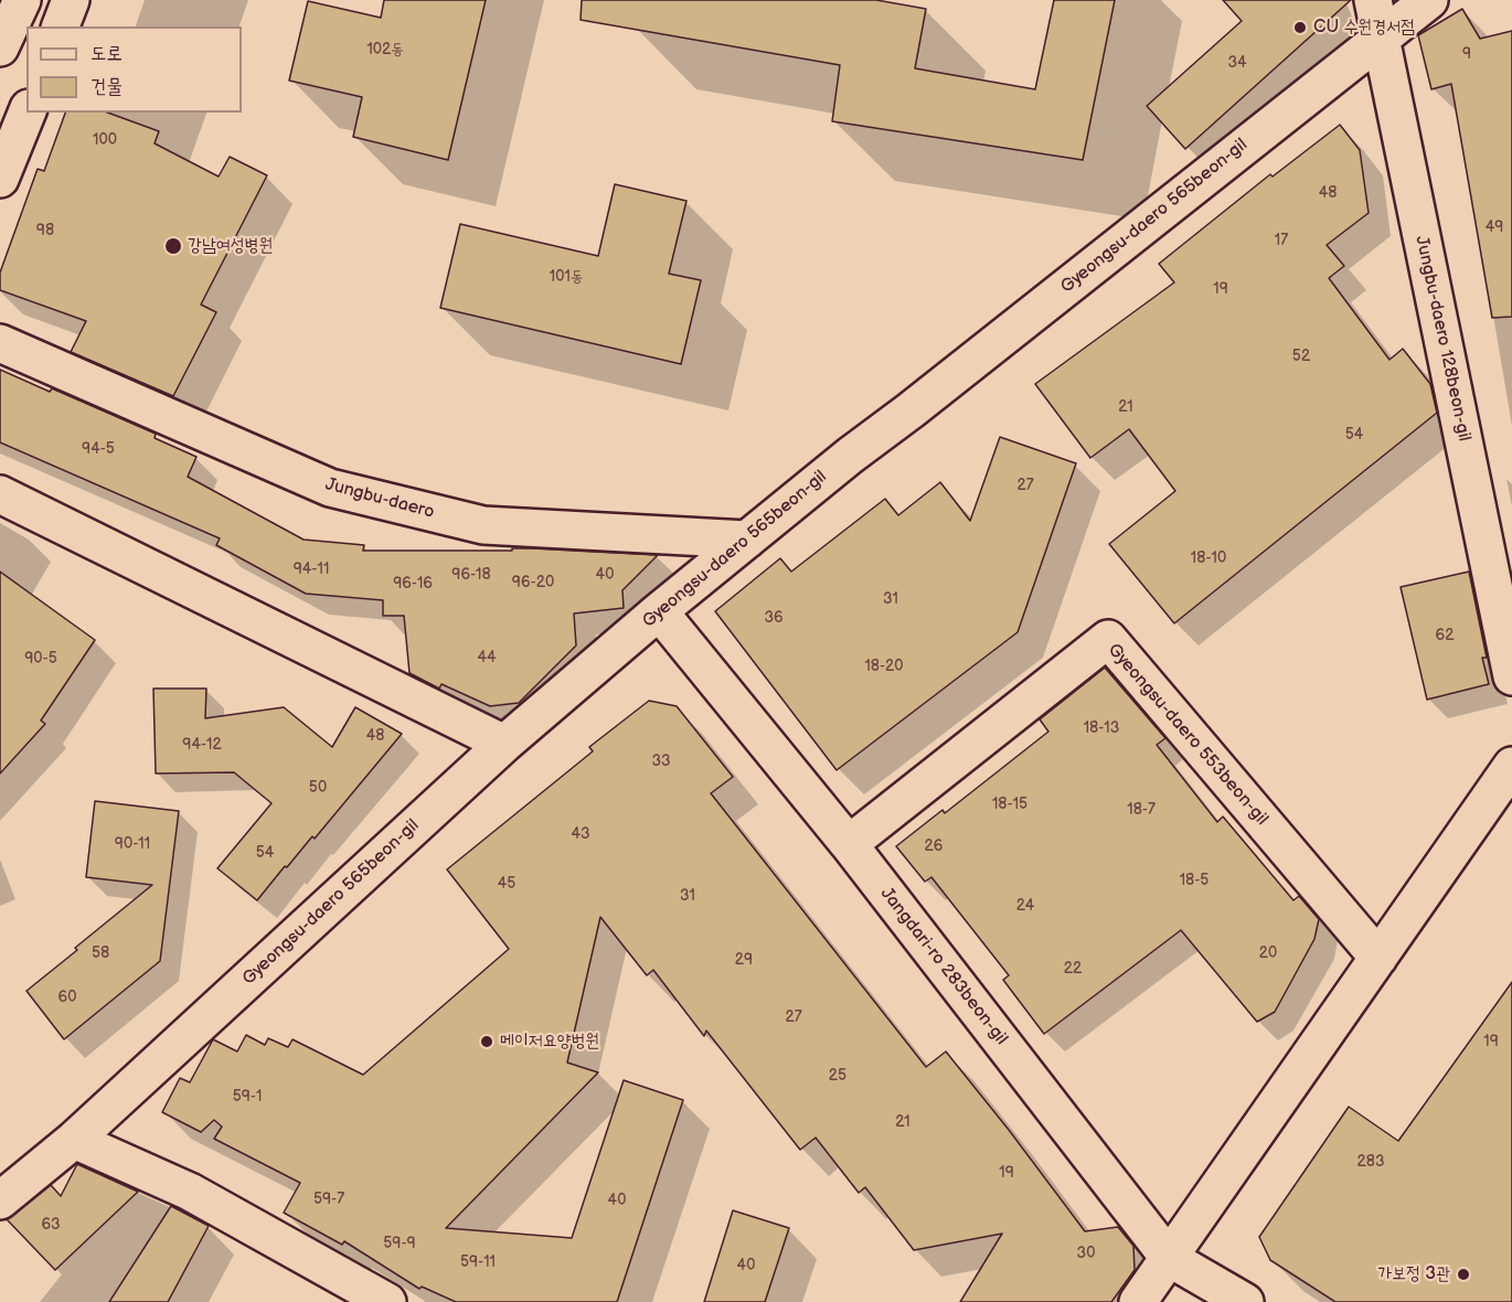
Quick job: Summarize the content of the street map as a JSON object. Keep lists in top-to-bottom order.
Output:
{
  "streets": {
    "street": [
      "Gyeongsu-daero 565beon-gil",
      "Jungbu-daero 128beon-gil",
      "Jungbu-daero",
      "Gyeongsu-daero 553beon-gil",
      "Jangdari-ro 283beon-gil"
    ]
  },
  "crossings": [
    ["Gyeongsu-daero 565beon-gil", "Jungbu-daero 128beon-gil"],
    ["Gyeongsu-daero 565beon-gil", "Jungbu-daero"],
    ["Gyeongsu-daero 565beon-gil", "Jangdari-ro 283beon-gil"],
    ["Gyeongsu-daero 553beon-gil", "Jangdari-ro 283beon-gil"]
  ],
  "places": [
    "CU 수원경서점",
    "강남여성병원",
    "메이저요양벙원",
    "가보정 3관"
  ],
  "house_numbers": [
    "102동",
    "9",
    "34",
    "100",
    "48",
    "49",
    "98",
    "17",
    "101동",
    "19",
    "52",
    "21",
    "54",
    "94-5",
    "27",
    "18-10",
    "94-11",
    "96-18",
    "40",
    "96-20",
    "96-16",
    "31",
    "36",
    "62",
    "44",
    "90-5",
    "18-20",
    "18-13",
    "48",
    "94-12",
    "33",
    "50",
    "18-15",
    "18-7",
    "43",
    "90-11",
    "26",
    "54",
    "18-5",
    "45",
    "31",
    "24",
    "58",
    "20",
    "29",
    "22",
    "60",
    "27",
    "19",
    "25",
    "59-1",
    "21",
    "283",
    "19",
    "59-7",
    "40",
    "63",
    "59-9",
    "30",
    "59-11",
    "40"
  ],
  "legend": ["도로", "건물"]
}
